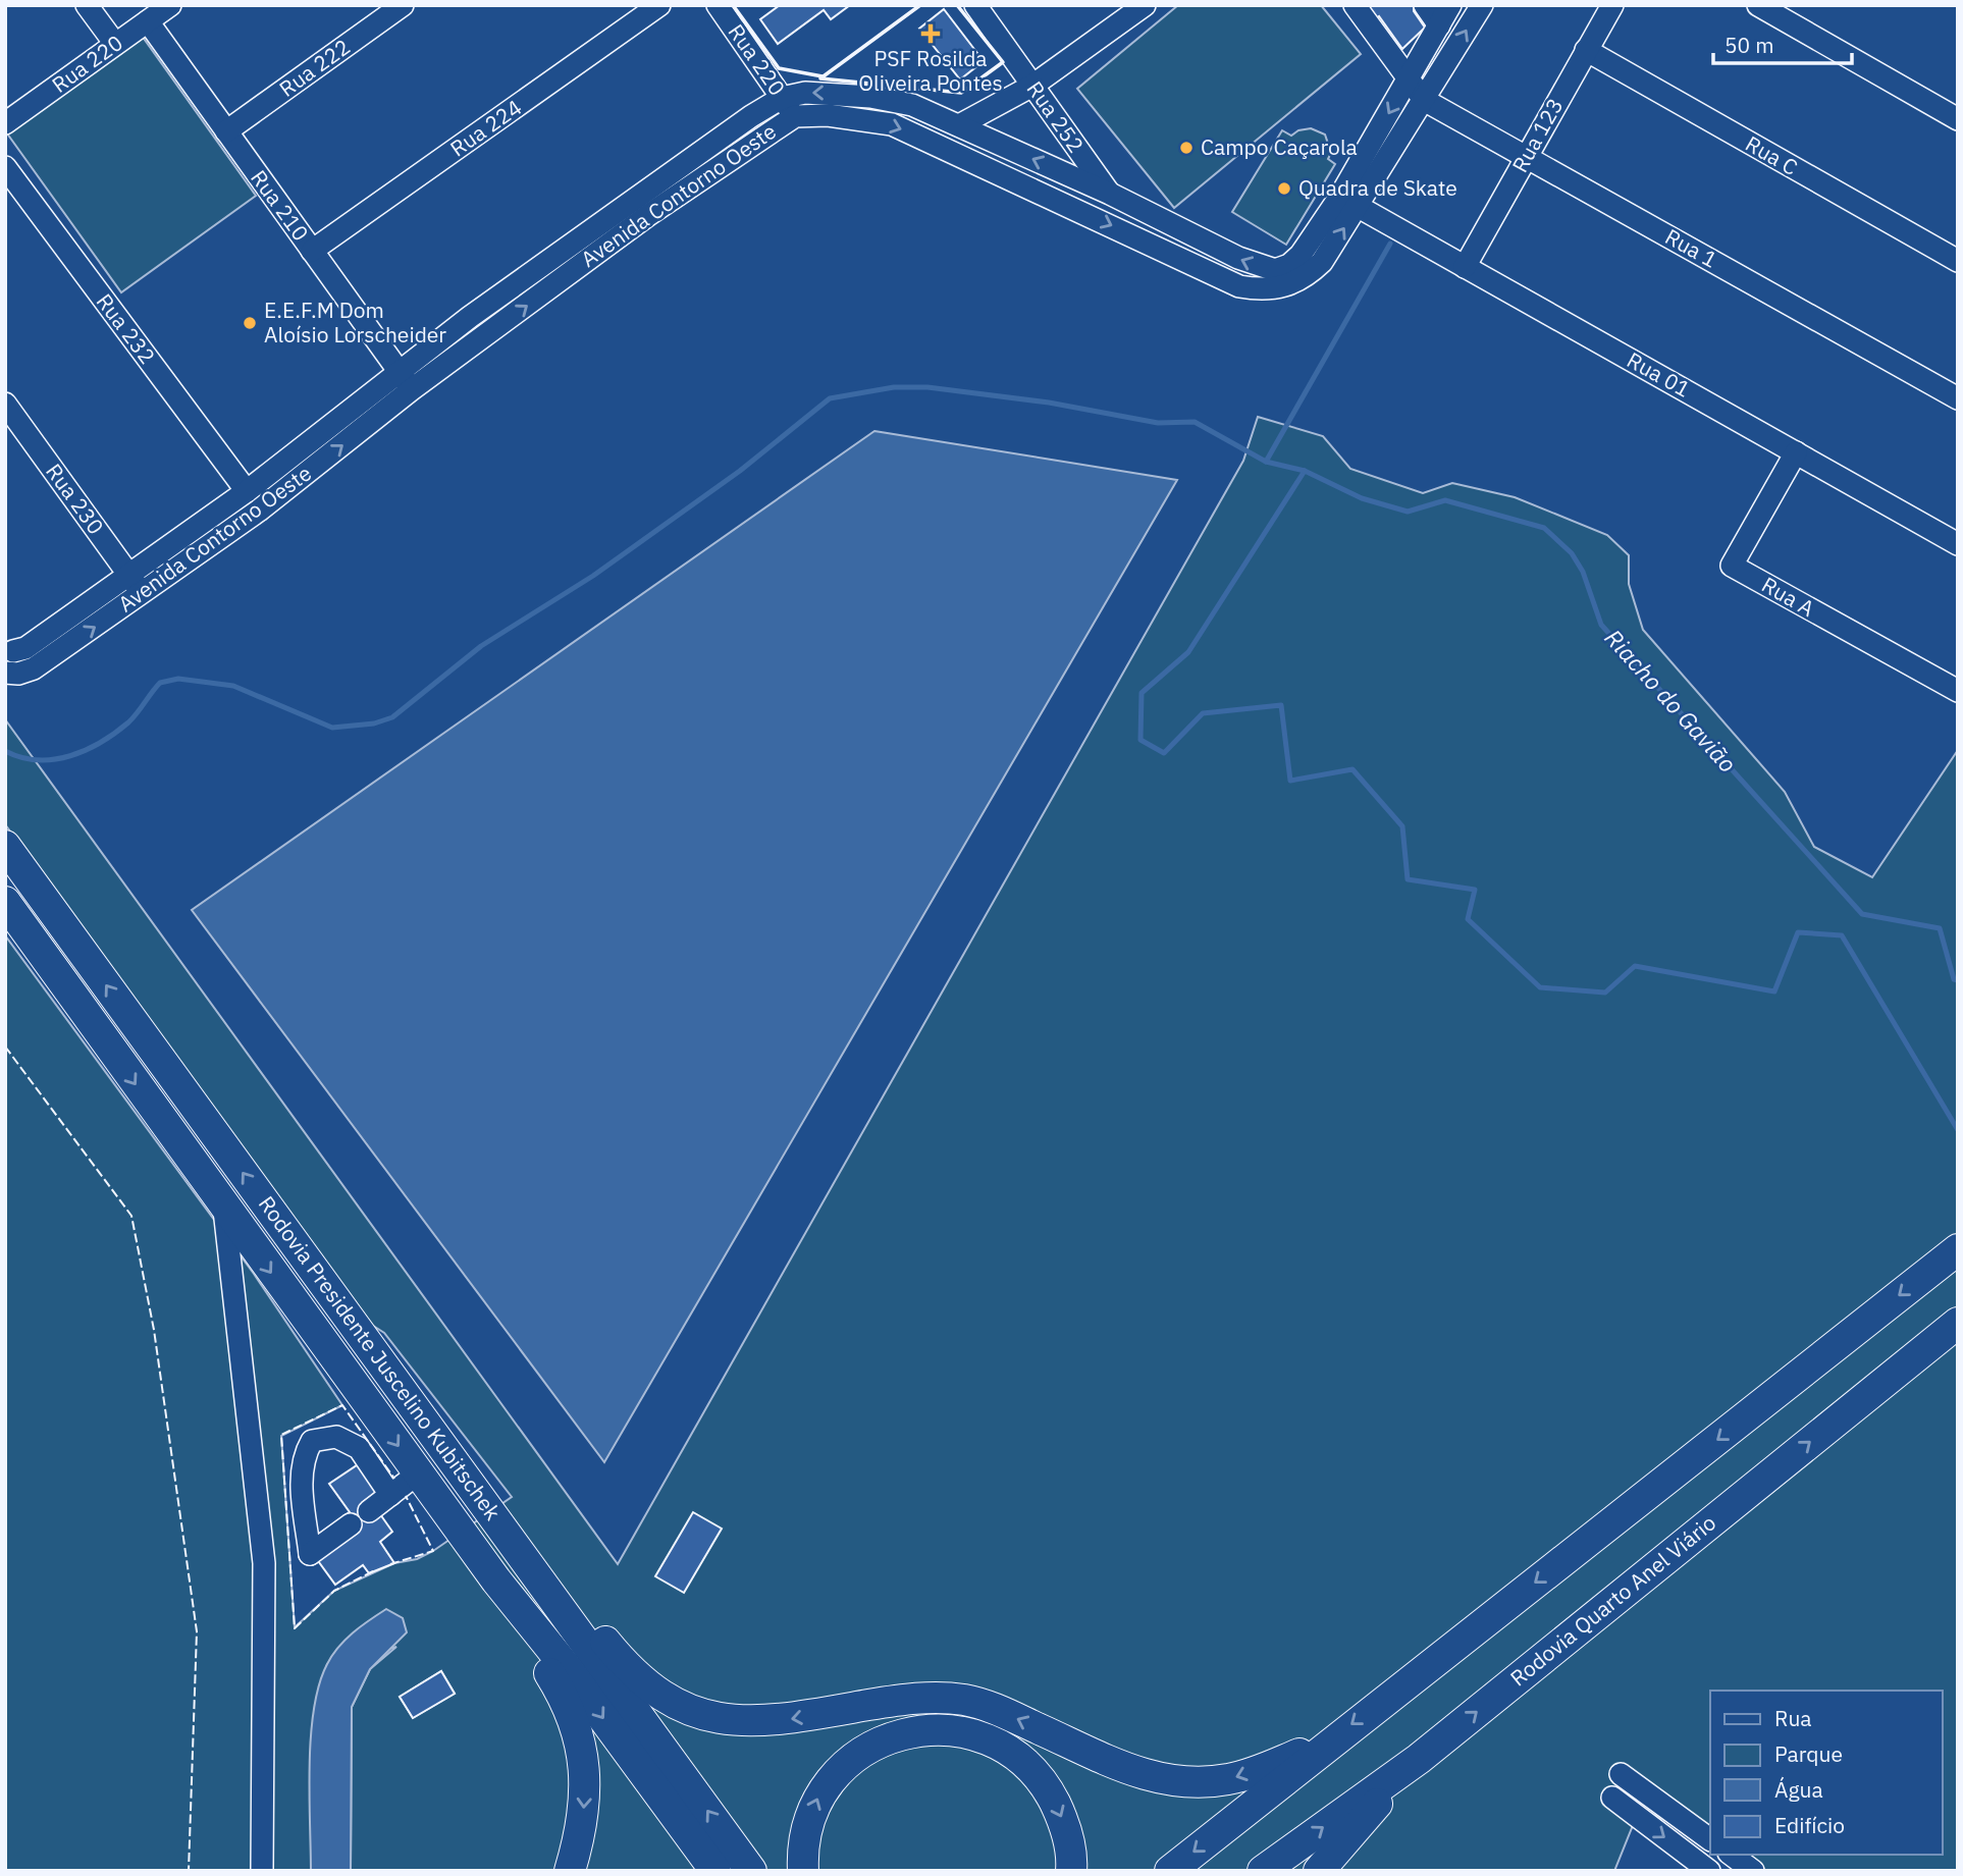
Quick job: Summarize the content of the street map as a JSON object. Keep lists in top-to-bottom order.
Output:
{
  "streets": {
    "highway": ["Rodovia Presidente Juscelino Kubitschek", "Rodovia Quarto Anel Viário"],
    "street": [
      "Rua 220",
      "Rua 222",
      "Rua 252",
      "Rua 224",
      "Rua 123",
      "Rua C",
      "Avenida Contorno Oeste",
      "Rua 210",
      "Rua 1",
      "Rua 232",
      "Rua 01",
      "Rua 230",
      "Rua A"
    ]
  },
  "crossings": [
    ["Rua 220", "Avenida Contorno Oeste"],
    ["Rua 220", "Rua 210"],
    ["Rua 222", "Rua 210"],
    ["Rua 252", "Avenida Contorno Oeste"],
    ["Rua 224", "Rua 210"],
    ["Rua 123", "Rua C"],
    ["Rua 123", "Rua 1"],
    ["Rua 123", "Rua 01"],
    ["Avenida Contorno Oeste", "Rua 210"],
    ["Avenida Contorno Oeste", "Rua 232"],
    ["Avenida Contorno Oeste", "Rua 230"],
    ["Rua 01", "Rua A"]
  ],
  "water": ["Riacho do Gavião"],
  "places": {
    "health": ["PSF Rosilda Oliveira Pontes"],
    "other": ["Campo Caçarola", "Quadra de Skate", "E.E.F.M Dom Aloísio Lorscheider"]
  },
  "legend": [
    "Rua",
    "Parque",
    "Água",
    "Edifício"
  ],
  "scale_bar": "50 m"
}
